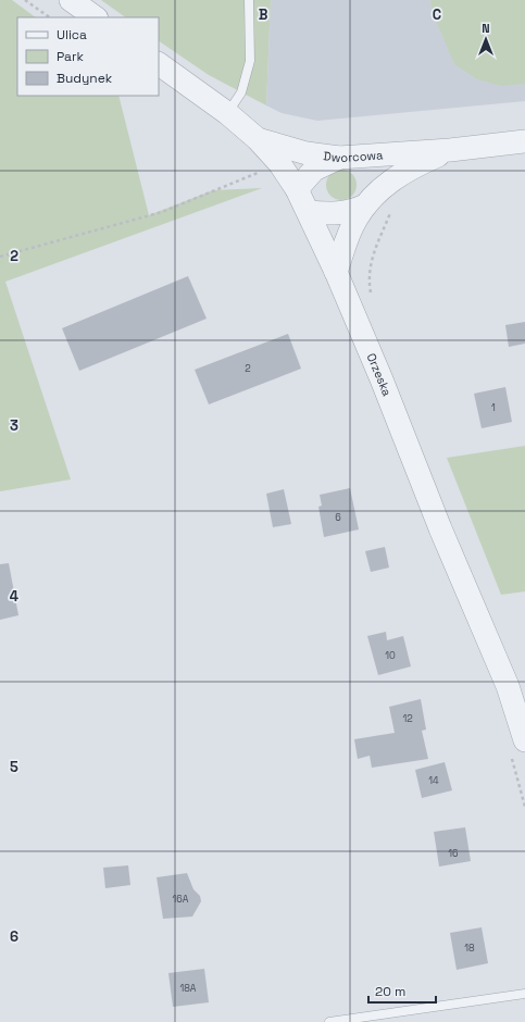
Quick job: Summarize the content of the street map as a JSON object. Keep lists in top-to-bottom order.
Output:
{
  "streets": {
    "street": ["Dworcowa", "Orzeska"]
  },
  "crossings": [
    ["Dworcowa", "Orzeska"]
  ],
  "house_numbers": [
    "2",
    "1",
    "6",
    "10",
    "12",
    "14",
    "16",
    "16A",
    "18",
    "18A"
  ],
  "legend": ["Ulica", "Park", "Budynek"],
  "scale_bar": "20 m",
  "north": "top",
  "grid": {
    "columns": ["B", "C"],
    "rows": [
      "2",
      "3",
      "4",
      "5",
      "6"
    ]
  }
}
